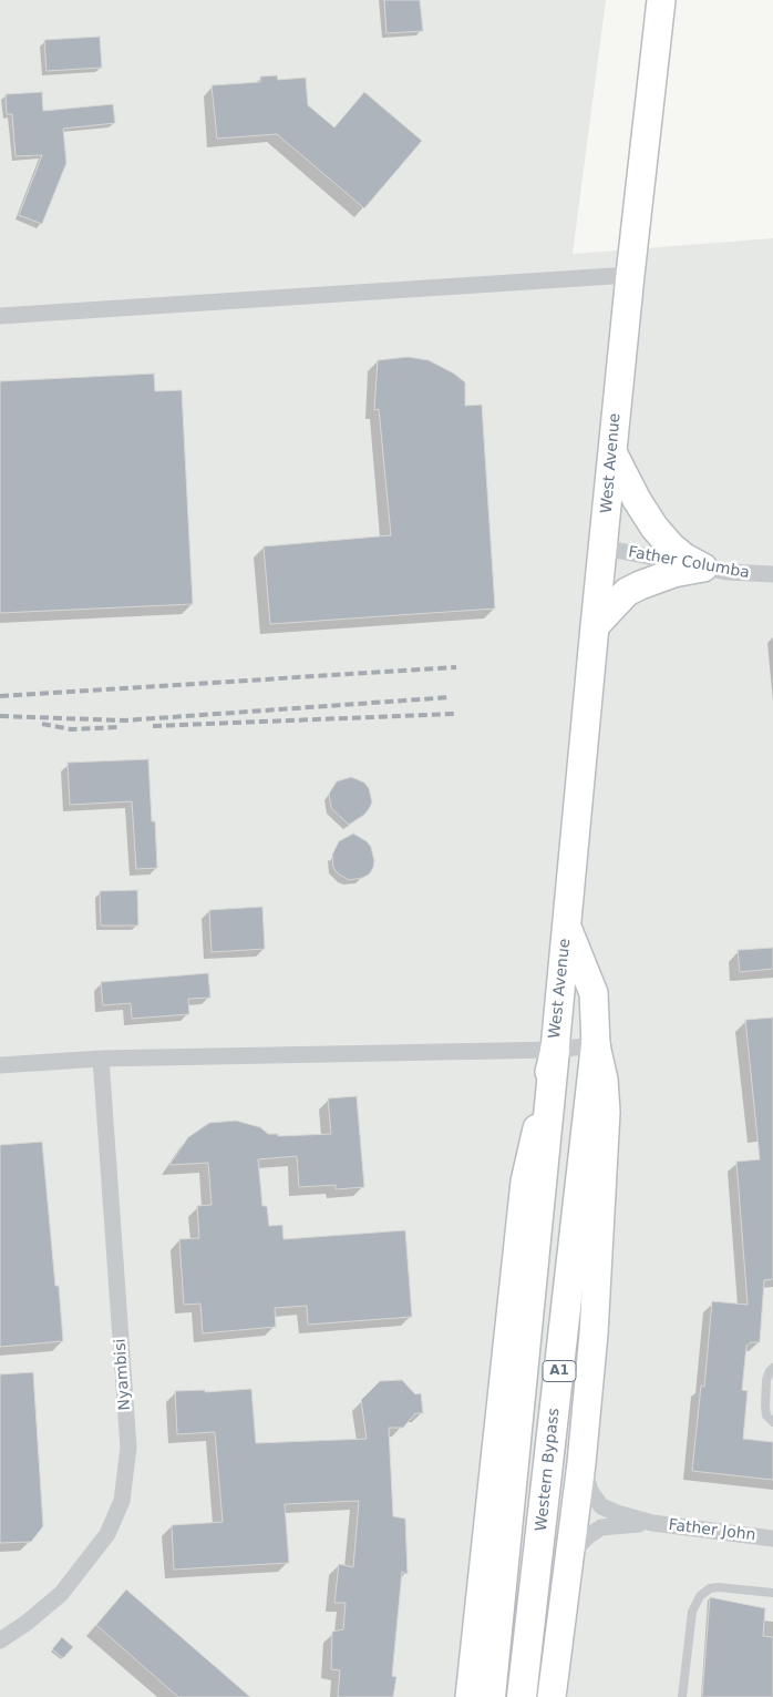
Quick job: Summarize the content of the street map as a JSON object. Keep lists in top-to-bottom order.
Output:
{
  "streets": {
    "highway": ["A1", "Western Bypass"],
    "main road": ["West Avenue"],
    "street": ["Father Columba", "Nyambisi", "Father John"]
  },
  "crossings": [
    ["West Avenue", "Father Columba"],
    ["West Avenue", "A1"],
    ["West Avenue", "Western Bypass"],
    ["West Avenue", "Father John"]
  ]
}
